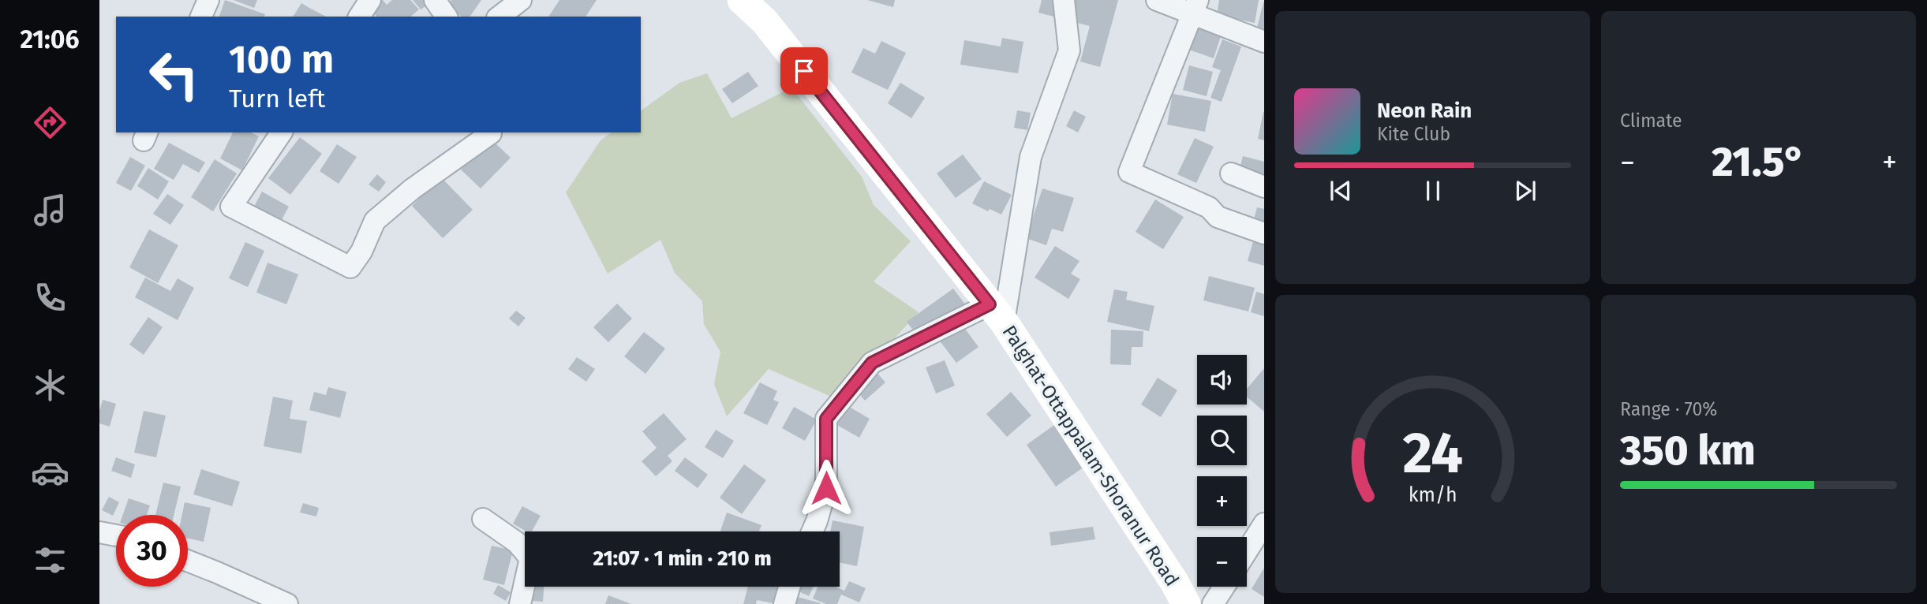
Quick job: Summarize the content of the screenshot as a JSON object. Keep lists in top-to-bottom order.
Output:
{
  "streets": {
    "main road": ["Palghat-Ottappalam-Shoranur Road"]
  },
  "page": {
    "tabs": "21:06",
    "tile": [
      "Climate",
      ["Range · 70%", "350 km"]
    ],
    "turn": ["100 m", "Turn left"],
    "song": ["Neon Rain", "Kite Club"],
    "heat": ["−", "21.5°", "+"],
    "map_buttons": ["+", "−"],
    "limit": "30",
    "trip": "21:07 · 1 min · 210 m",
    "gauge": ["24", "km/h"]
  }
}
